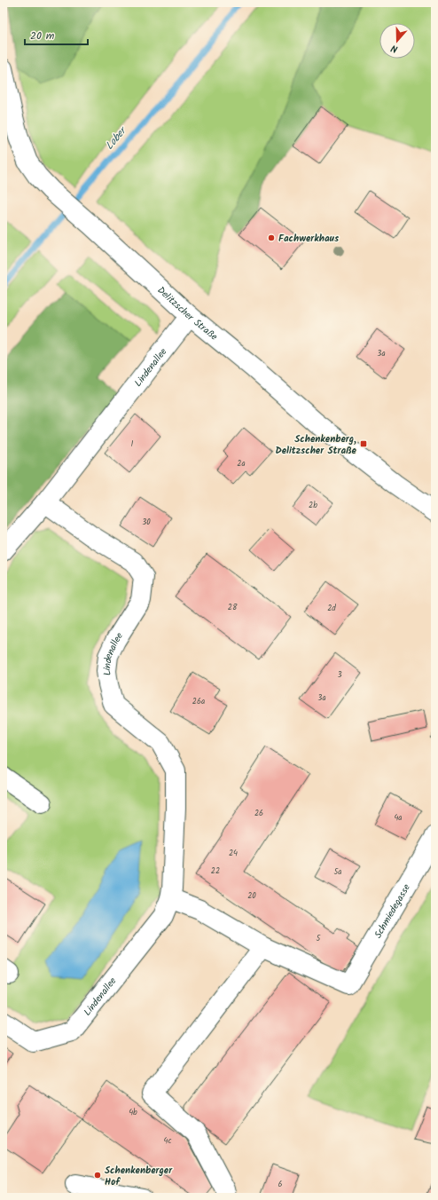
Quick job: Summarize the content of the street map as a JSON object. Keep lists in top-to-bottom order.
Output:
{
  "streets": {
    "street": ["Delitzscher Straße", "Lindenallee", "Schmiedegasse"]
  },
  "crossings": [
    ["Delitzscher Straße", "Lindenallee"]
  ],
  "water": ["Lober"],
  "places": {
    "other": ["Fachwerkhaus", "Schenkenberger Hof"],
    "transit": ["Schenkenberg, Delitzscher Straße"]
  },
  "house_numbers": [
    "3a",
    "1",
    "2a",
    "2b",
    "30",
    "28",
    "2d",
    "3",
    "3a",
    "26a",
    "26",
    "4a",
    "24",
    "22",
    "5a",
    "20",
    "5",
    "4b",
    "4c",
    "6"
  ],
  "scale_bar": "20 m",
  "north": "bottom"
}
